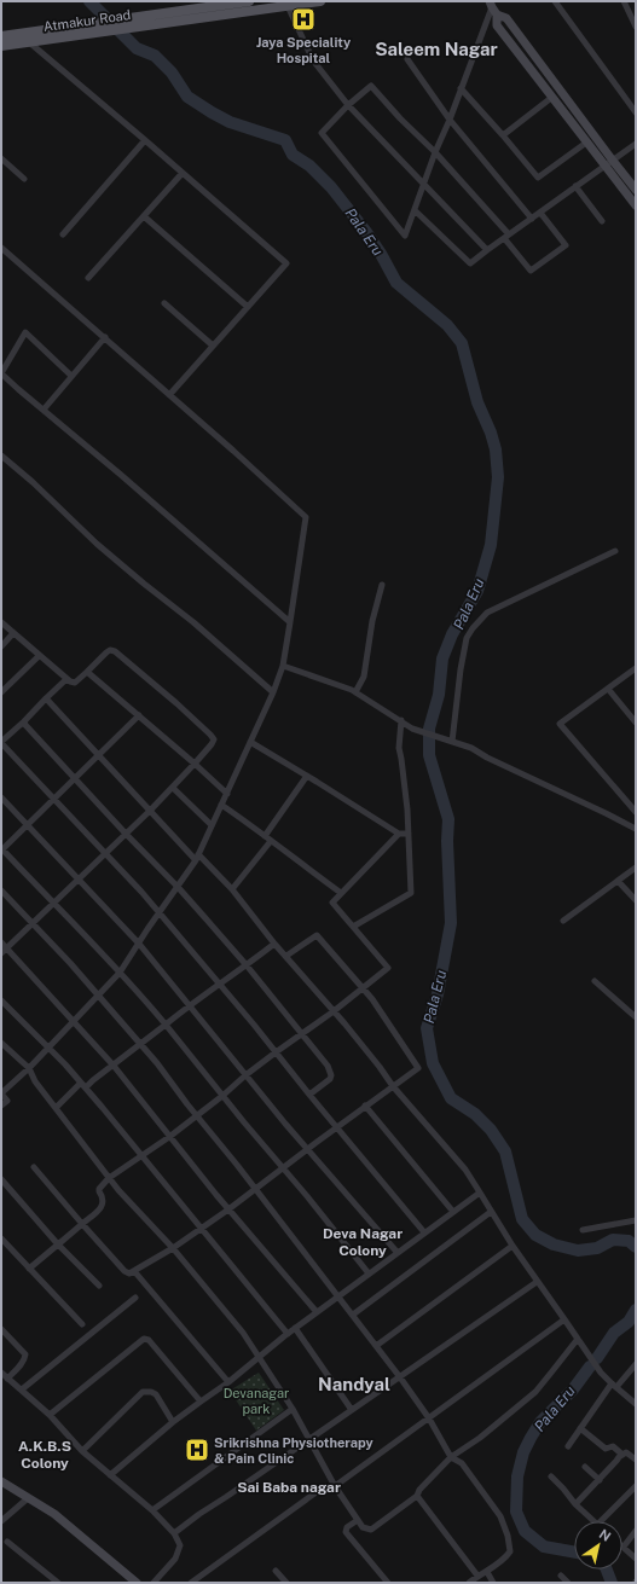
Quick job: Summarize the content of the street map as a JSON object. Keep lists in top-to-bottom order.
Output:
{
  "streets": {
    "main road": ["Atmakur Road"]
  },
  "districts": [
    "Saleem Nagar",
    "Deva Nagar Colony",
    "Nandyal",
    "A.K.B.S Colony",
    "Sai Baba nagar"
  ],
  "water": ["Pala Eru"],
  "parks": ["Devanagar park"],
  "places": {
    "hospital": ["Jaya Speciality Hospital", "Srikrishna Physiotherapy & Pain Clinic"]
  },
  "north": "top right"
}
